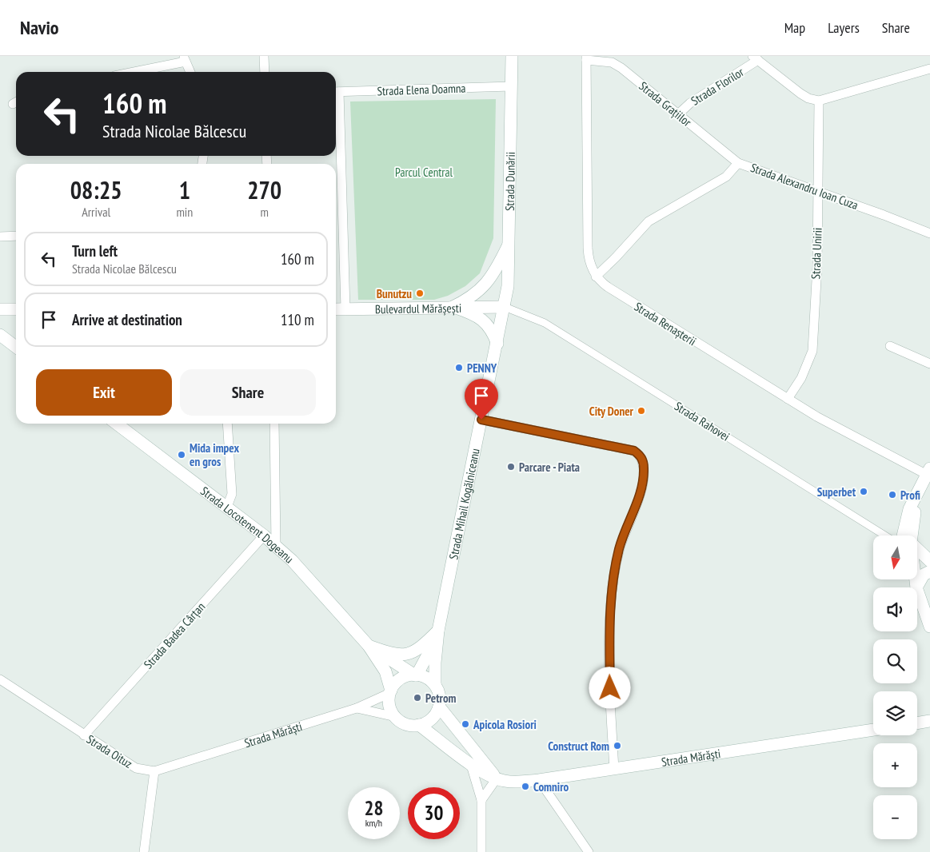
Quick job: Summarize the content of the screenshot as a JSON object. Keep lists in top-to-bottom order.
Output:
{
  "streets": {
    "main road": [
      "Strada Dunării",
      "Bulevardul Mărășești",
      "Strada Mihail Kogălniceanu",
      "Strada Locotenent Dogeanu",
      "Strada Mărăști"
    ],
    "street": [
      "Strada Florilor",
      "Strada Elena Doamna",
      "Strada Grațiilor",
      "Strada Alexandru Ioan Cuza",
      "Strada Unirii",
      "Strada Renașterii",
      "Strada Rahovei",
      "Strada Badea Cârțan",
      "Strada Oituz"
    ]
  },
  "crossings": [
    ["Strada Florilor", "Strada Grațiilor"],
    ["Strada Elena Doamna", "Strada Dunării"],
    ["Strada Grațiilor", "Strada Alexandru Ioan Cuza"],
    ["Strada Dunării", "Bulevardul Mărășești"],
    ["Strada Dunării", "Strada Rahovei"],
    ["Strada Dunării", "Strada Mihail Kogălniceanu"],
    ["Strada Alexandru Ioan Cuza", "Strada Unirii"],
    ["Strada Alexandru Ioan Cuza", "Strada Renașterii"],
    ["Strada Unirii", "Strada Renașterii"],
    ["Bulevardul Mărășești", "Strada Rahovei"],
    ["Bulevardul Mărășești", "Strada Mihail Kogălniceanu"],
    ["Strada Rahovei", "Strada Mihail Kogălniceanu"],
    ["Strada Mihail Kogălniceanu", "Strada Locotenent Dogeanu"],
    ["Strada Mihail Kogălniceanu", "Strada Mărăști"],
    ["Strada Locotenent Dogeanu", "Strada Badea Cârțan"],
    ["Strada Locotenent Dogeanu", "Strada Mărăști"],
    ["Strada Badea Cârțan", "Strada Oituz"],
    ["Strada Mărăști", "Strada Oituz"]
  ],
  "parks": ["Parcul Central"],
  "places": [
    "Bunutzu",
    "PENNY",
    "City Doner",
    "Mida impex en gros",
    "Parcare - Piata",
    "Superbet",
    "Profi",
    "Petrom",
    "Apicola Rosiori",
    "Construct Rom",
    "Comniro"
  ],
  "north": "bottom",
  "page": {
    "header": "Navio",
    "nav": ["Map", "Layers", "Share"],
    "turn": ["160 m", "Strada Nicolae Bălcescu"],
    "eta": [
      "08:25",
      "Arrival",
      "1",
      "min",
      "270",
      "m"
    ],
    "list": [
      {
        "name": "Turn left",
        "note": "Strada Nicolae Bălcescu",
        "value": "160 m"
      },
      {
        "name": "Arrive at destination",
        "value": "110 m"
      }
    ],
    "buttons": ["Exit", "Share"],
    "map_buttons": ["+", "−"],
    "speed": "28 km/h",
    "limit": "30"
  }
}
